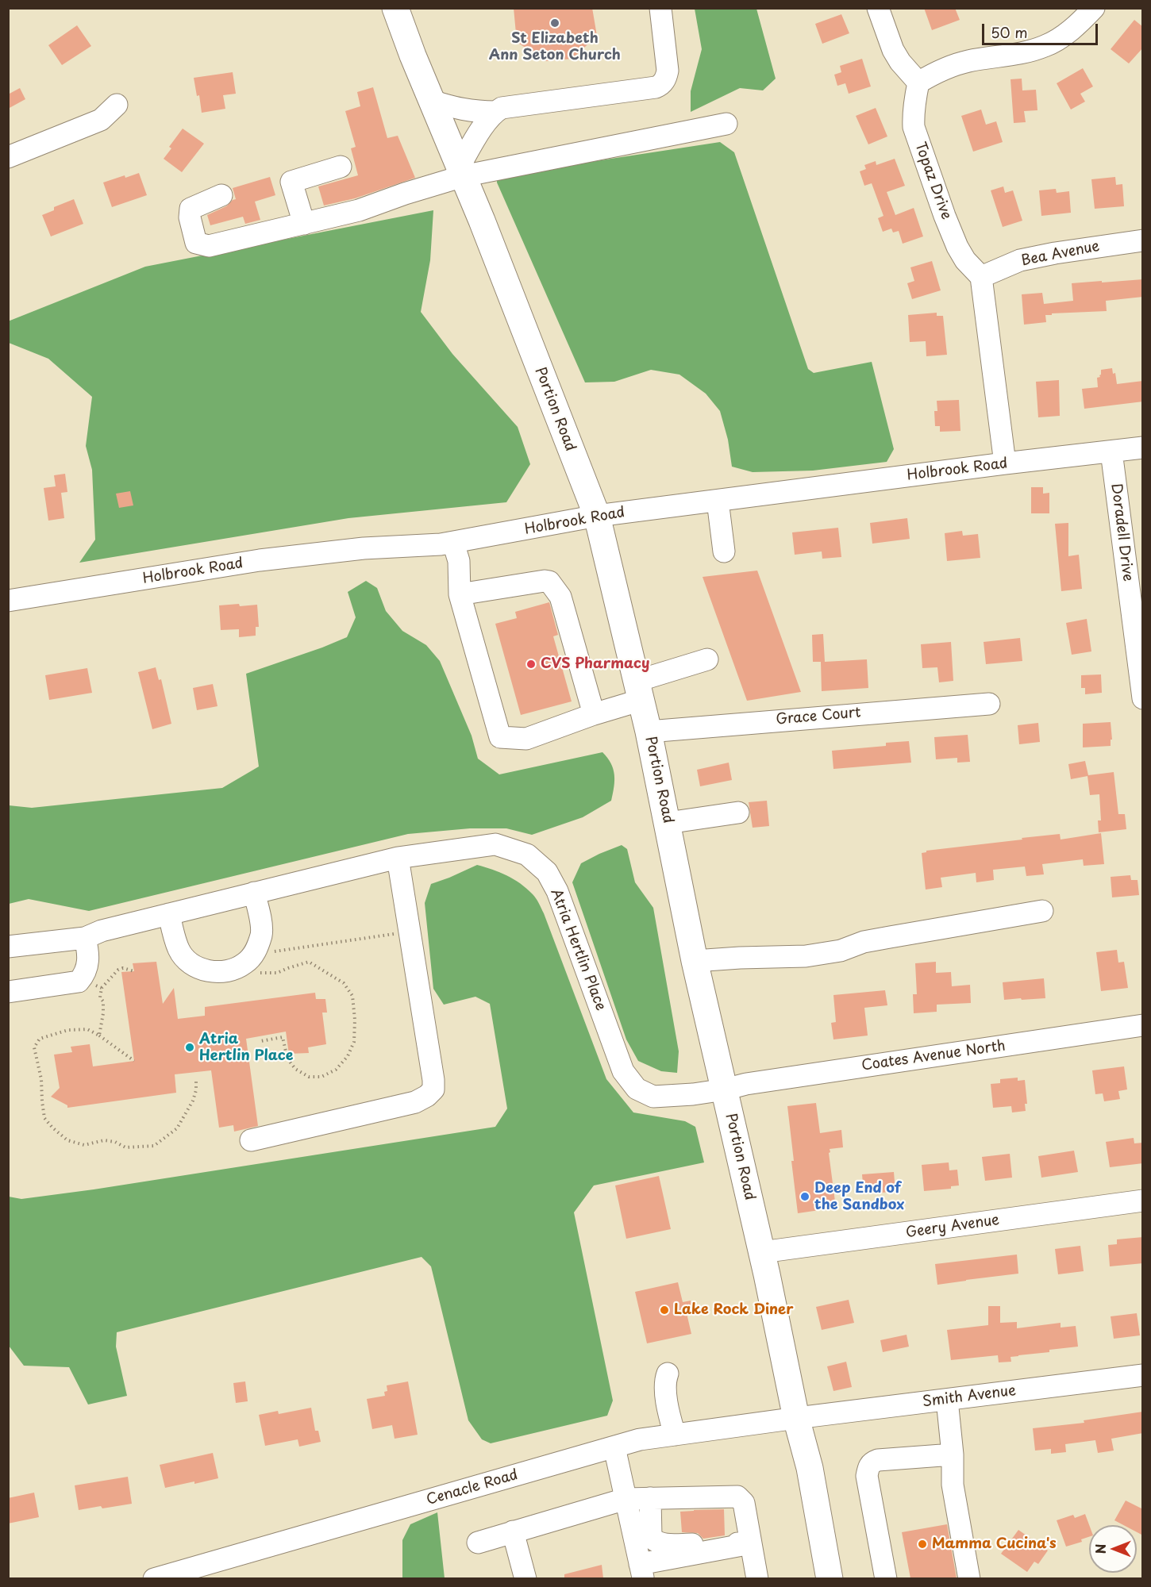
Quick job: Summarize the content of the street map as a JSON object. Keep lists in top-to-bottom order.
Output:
{
  "streets": {
    "main road": ["Portion Road"],
    "street": [
      "Topaz Drive",
      "Bea Avenue",
      "Holbrook Road",
      "Doradell Drive",
      "Grace Court",
      "Atria Hertlin Place",
      "Coates Avenue North",
      "Geery Avenue",
      "Smith Avenue",
      "Cenacle Road"
    ]
  },
  "crossings": [
    ["Topaz Drive", "Bea Avenue"],
    ["Portion Road", "Holbrook Road"],
    ["Portion Road", "Grace Court"],
    ["Portion Road", "Atria Hertlin Place"],
    ["Portion Road", "Coates Avenue North"],
    ["Portion Road", "Geery Avenue"],
    ["Portion Road", "Smith Avenue"],
    ["Portion Road", "Cenacle Road"],
    ["Holbrook Road", "Doradell Drive"],
    ["Atria Hertlin Place", "Coates Avenue North"],
    ["Smith Avenue", "Cenacle Road"]
  ],
  "places": [
    "St Elizabeth Ann Seton Church",
    "CVS Pharmacy",
    "Atria Hertlin Place",
    "Deep End of the Sandbox",
    "Lake Rock Diner",
    "Mamma Cucina's"
  ],
  "scale_bar": "50 m",
  "north": "left"
}
